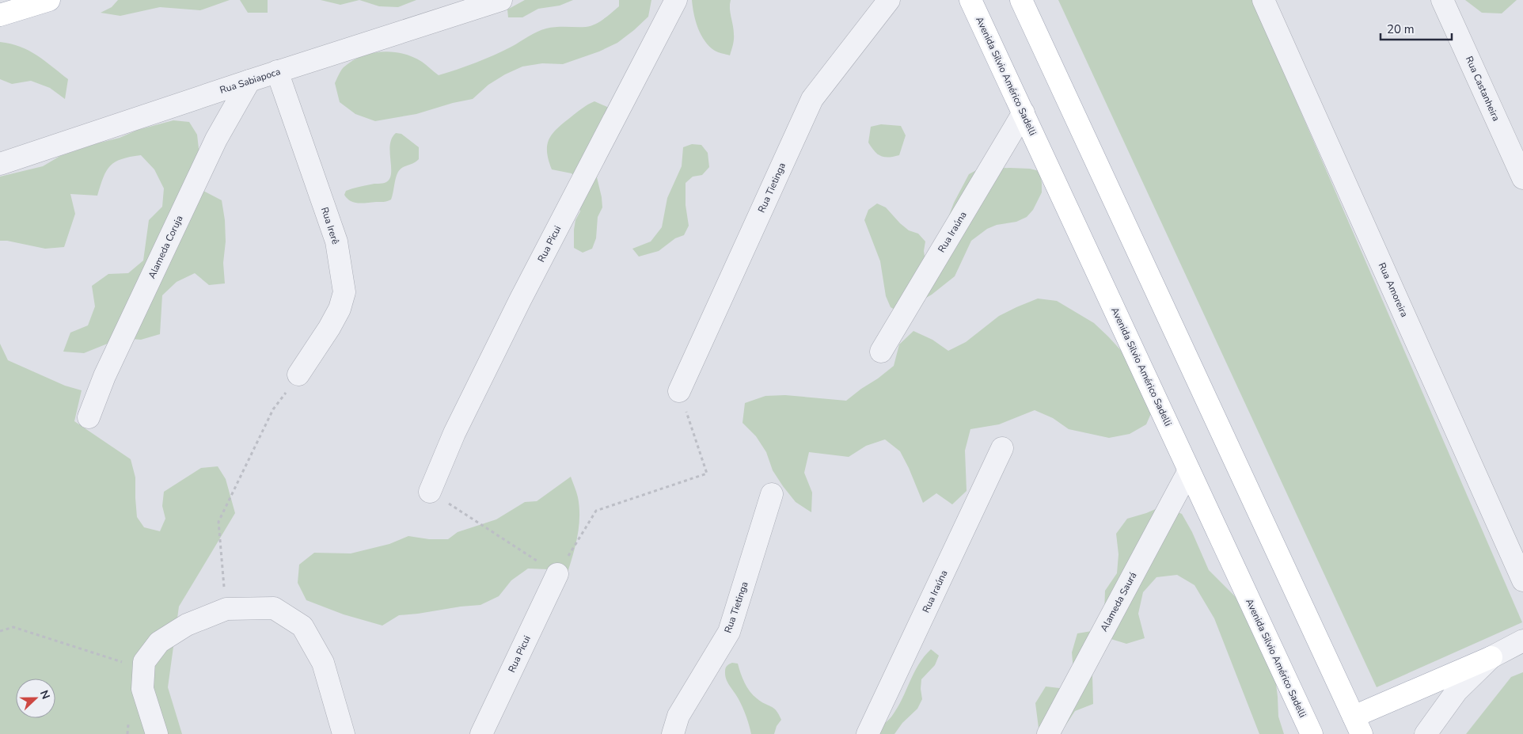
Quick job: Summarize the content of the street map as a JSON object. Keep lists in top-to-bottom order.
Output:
{
  "streets": {
    "main road": ["Avenida Silvio Américo Sadelli"],
    "street": [
      "Rua Sabiapoca",
      "Rua Castanheira",
      "Rua Tietinga",
      "Rua Irerê",
      "Rua Iraúna",
      "Rua Picui",
      "Alameda Coruja",
      "Rua Amoreira",
      "Alameda Saurá"
    ]
  },
  "crossings": [
    ["Avenida Silvio Américo Sadelli", "Rua Iraúna"],
    ["Avenida Silvio Américo Sadelli", "Alameda Saurá"],
    ["Rua Sabiapoca", "Rua Irerê"],
    ["Rua Sabiapoca", "Alameda Coruja"]
  ],
  "scale_bar": "20 m",
  "north": "right"
}
